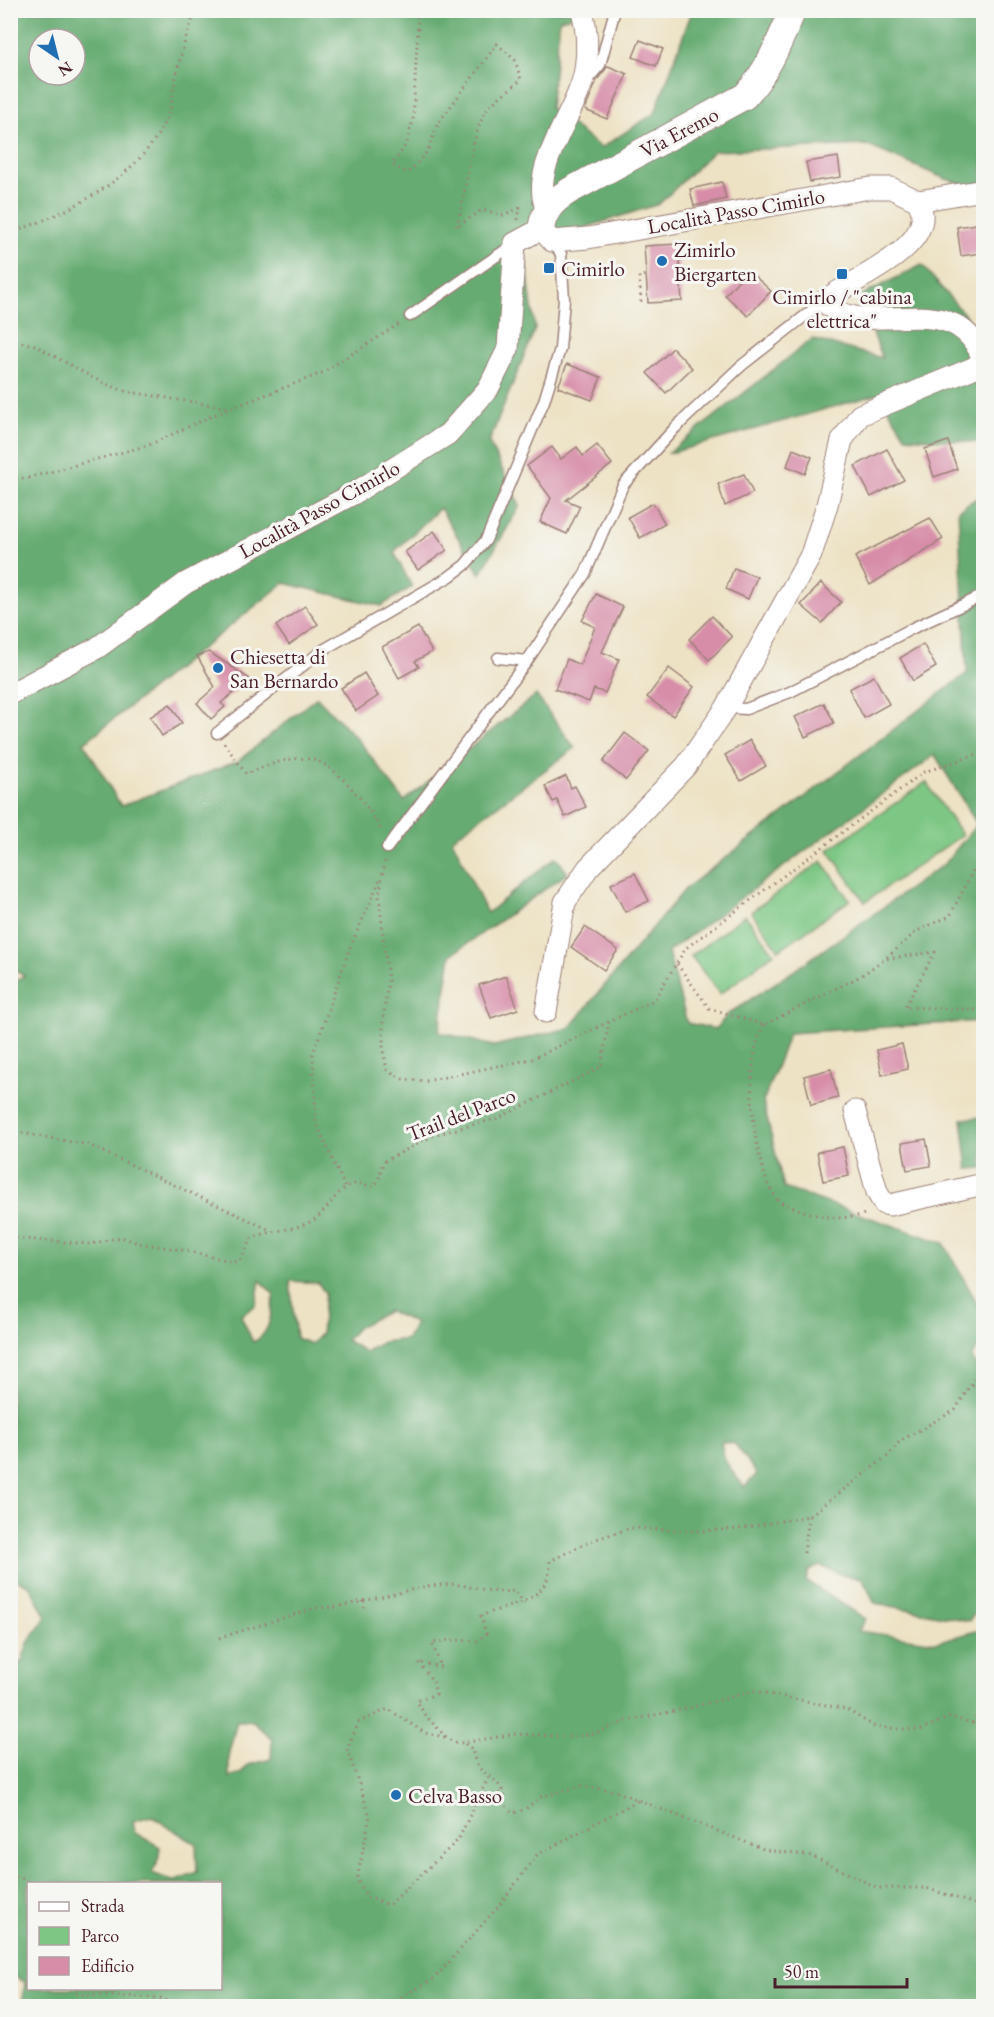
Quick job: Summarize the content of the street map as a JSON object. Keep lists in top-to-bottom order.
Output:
{
  "streets": {
    "street": ["Via Eremo", "Località Passo Cimirlo"],
    "path": ["Trail del Parco"]
  },
  "crossings": [
    ["Via Eremo", "Località Passo Cimirlo"]
  ],
  "places": {
    "other": ["Zimirlo Biergarten", "Chiesetta di San Bernardo", "Celva Basso"],
    "transit": ["Cimirlo", "Cimirlo / \"cabina elettrica\""]
  },
  "legend": ["Strada", "Parco", "Edificio"],
  "scale_bar": "50 m",
  "north": "bottom right"
}
